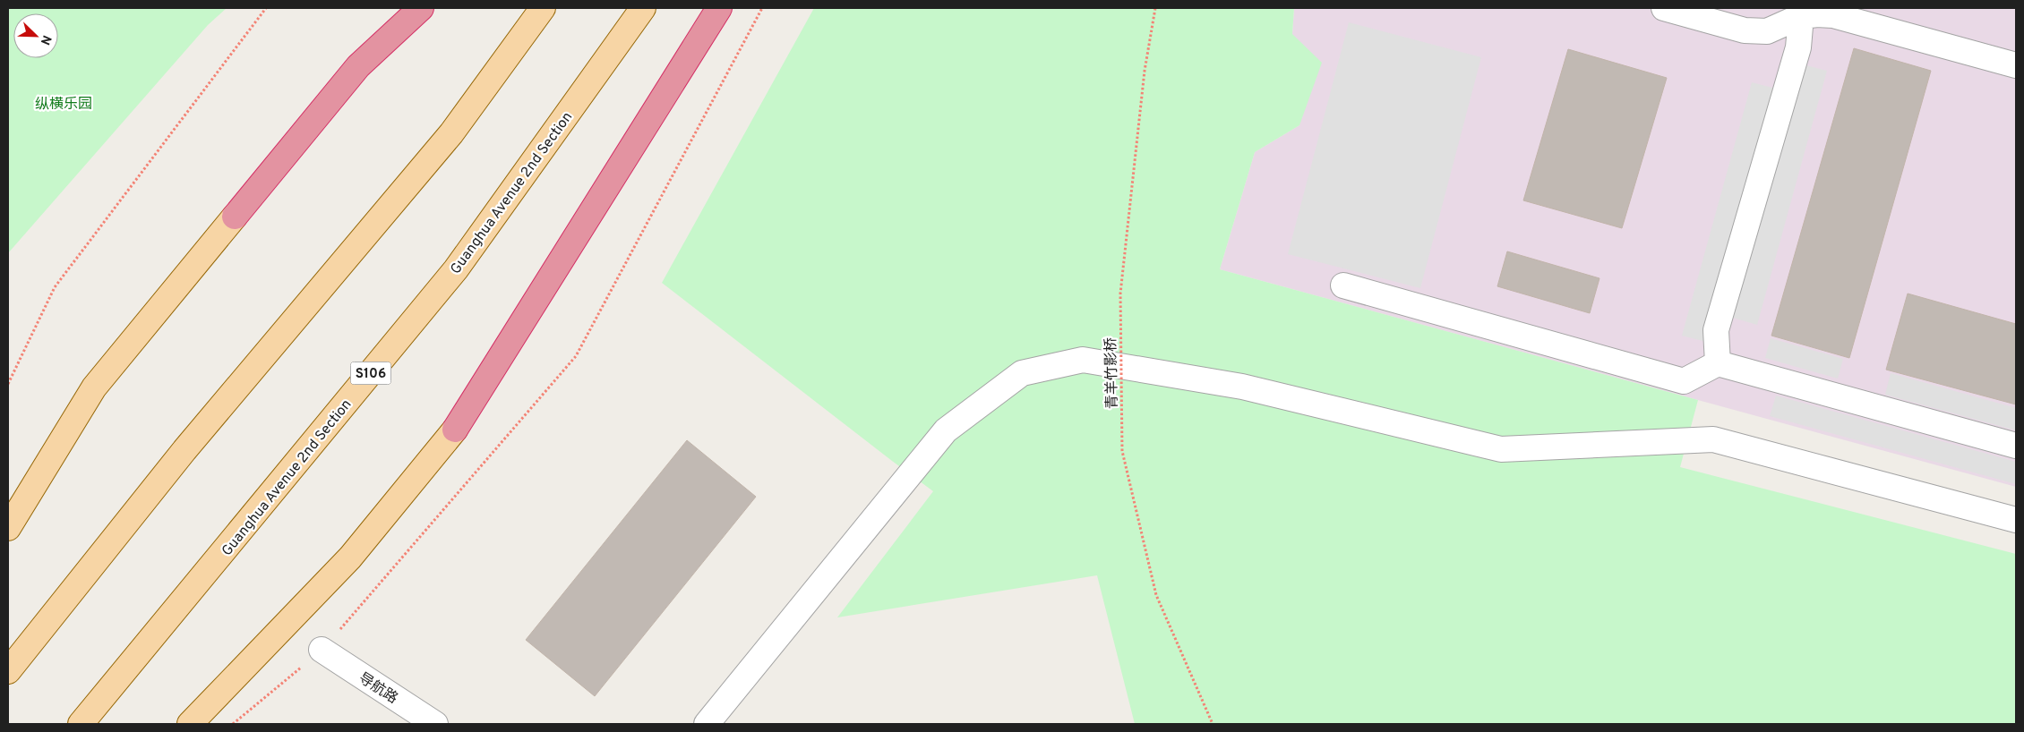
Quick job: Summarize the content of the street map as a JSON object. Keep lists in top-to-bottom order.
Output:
{
  "streets": {
    "main road": ["Guanghua Avenue 2nd Section", "S106"],
    "street": ["导航路"],
    "path": ["青羊·竹影桥"]
  },
  "parks": ["纵横乐园"],
  "north": "bottom right"
}
